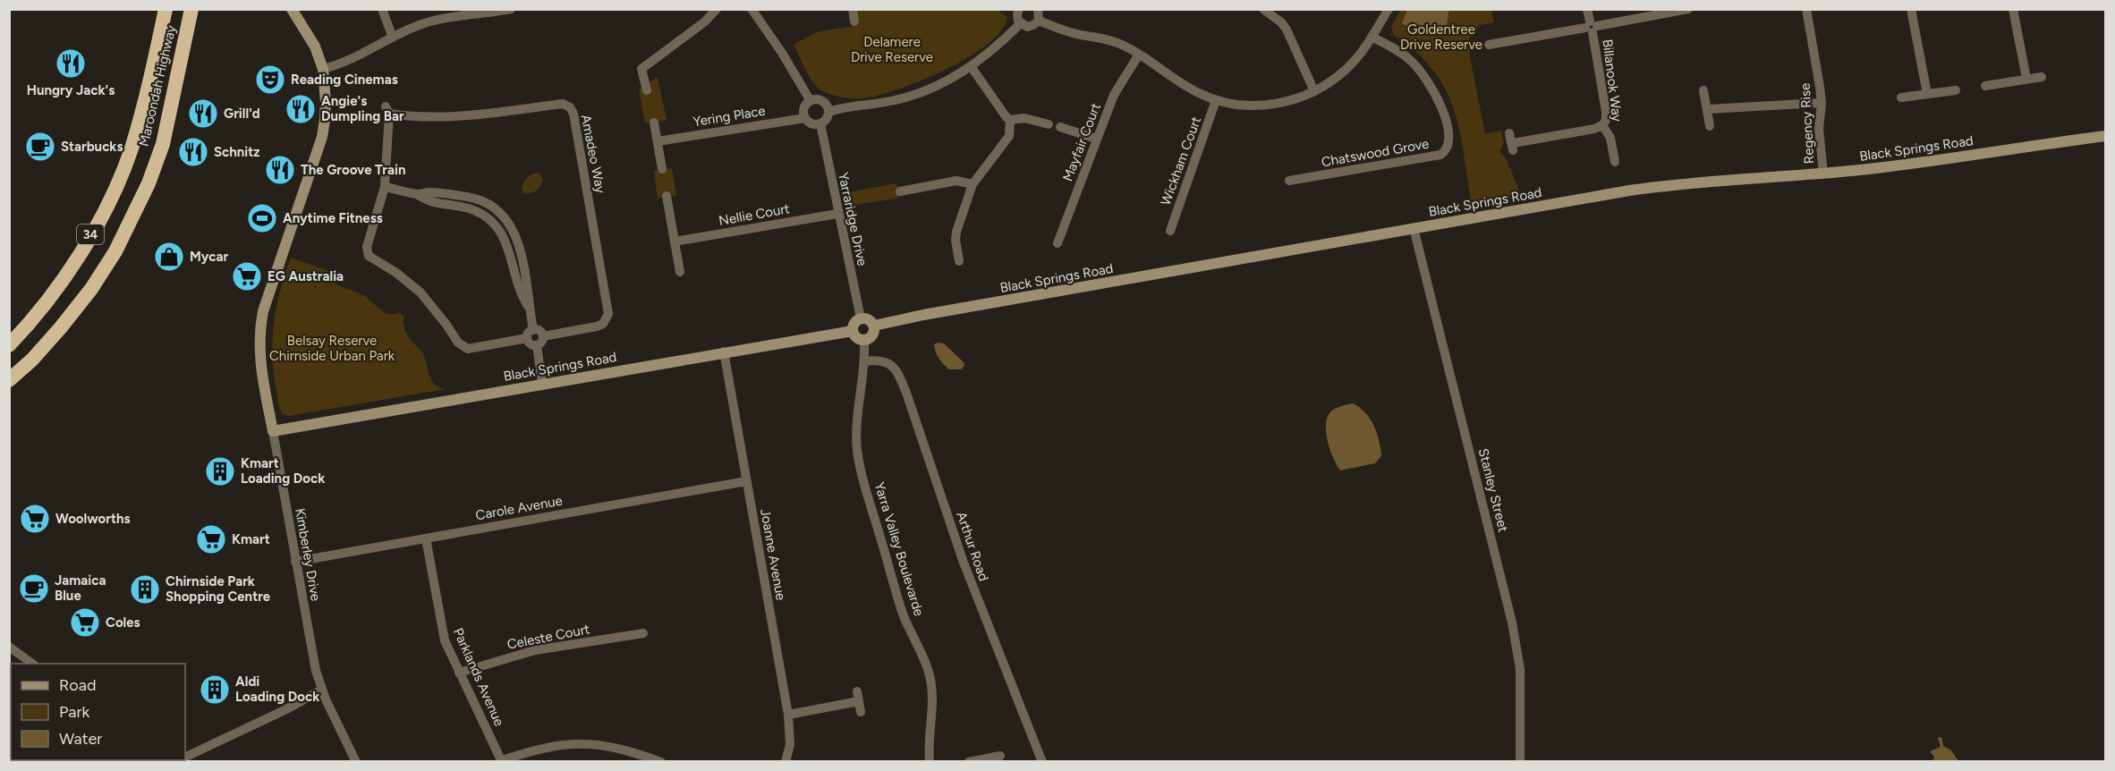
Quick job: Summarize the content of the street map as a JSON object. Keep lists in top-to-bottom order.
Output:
{
  "streets": {
    "highway": ["Maroondah Highway", "34"],
    "main road": ["Black Springs Road", "Kimberley Drive"],
    "street": [
      "Billanook Way",
      "Yering Place",
      "Regency Rise",
      "Mayfair Court",
      "Chatswood Grove",
      "Amadeo Way",
      "Wickham Court",
      "Nellie Court",
      "Yarraridge Drive",
      "Stanley Street",
      "Carole Avenue",
      "Arthur Road",
      "Yarra Valley Boulevarde",
      "Joanne Avenue",
      "Celeste Court",
      "Parklands Avenue"
    ]
  },
  "crossings": [
    ["Yering Place", "Yarraridge Drive"],
    ["Regency Rise", "Black Springs Road"],
    ["Black Springs Road", "Yarraridge Drive"],
    ["Black Springs Road", "Stanley Street"],
    ["Black Springs Road", "Yarra Valley Boulevarde"],
    ["Black Springs Road", "Kimberley Drive"],
    ["Black Springs Road", "Joanne Avenue"],
    ["Nellie Court", "Yarraridge Drive"],
    ["Yarraridge Drive", "Yarra Valley Boulevarde"],
    ["Carole Avenue", "Kimberley Drive"],
    ["Carole Avenue", "Joanne Avenue"],
    ["Carole Avenue", "Parklands Avenue"],
    ["Arthur Road", "Yarra Valley Boulevarde"],
    ["Celeste Court", "Parklands Avenue"]
  ],
  "parks": ["Goldentree Drive Reserve", "Delamere Drive Reserve", "Belsay Reserve Chirnside Urban Park"],
  "places": {
    "restaurant": [
      "Hungry Jack's",
      "Angie's Dumpling Bar",
      "Grill'd",
      "Schnitz",
      "The Groove Train"
    ],
    "theatre": ["Reading Cinemas"],
    "cafe": ["Starbucks", "Jamaica Blue"],
    "sports": ["Anytime Fitness"],
    "shop": ["Mycar"],
    "supermarket": [
      "EG Australia",
      "Woolworths",
      "Kmart",
      "Coles"
    ],
    "building": ["Kmart Loading Dock", "Chirnside Park Shopping Centre", "Aldi Loading Dock"]
  },
  "legend": ["Road", "Park", "Water"]
}
